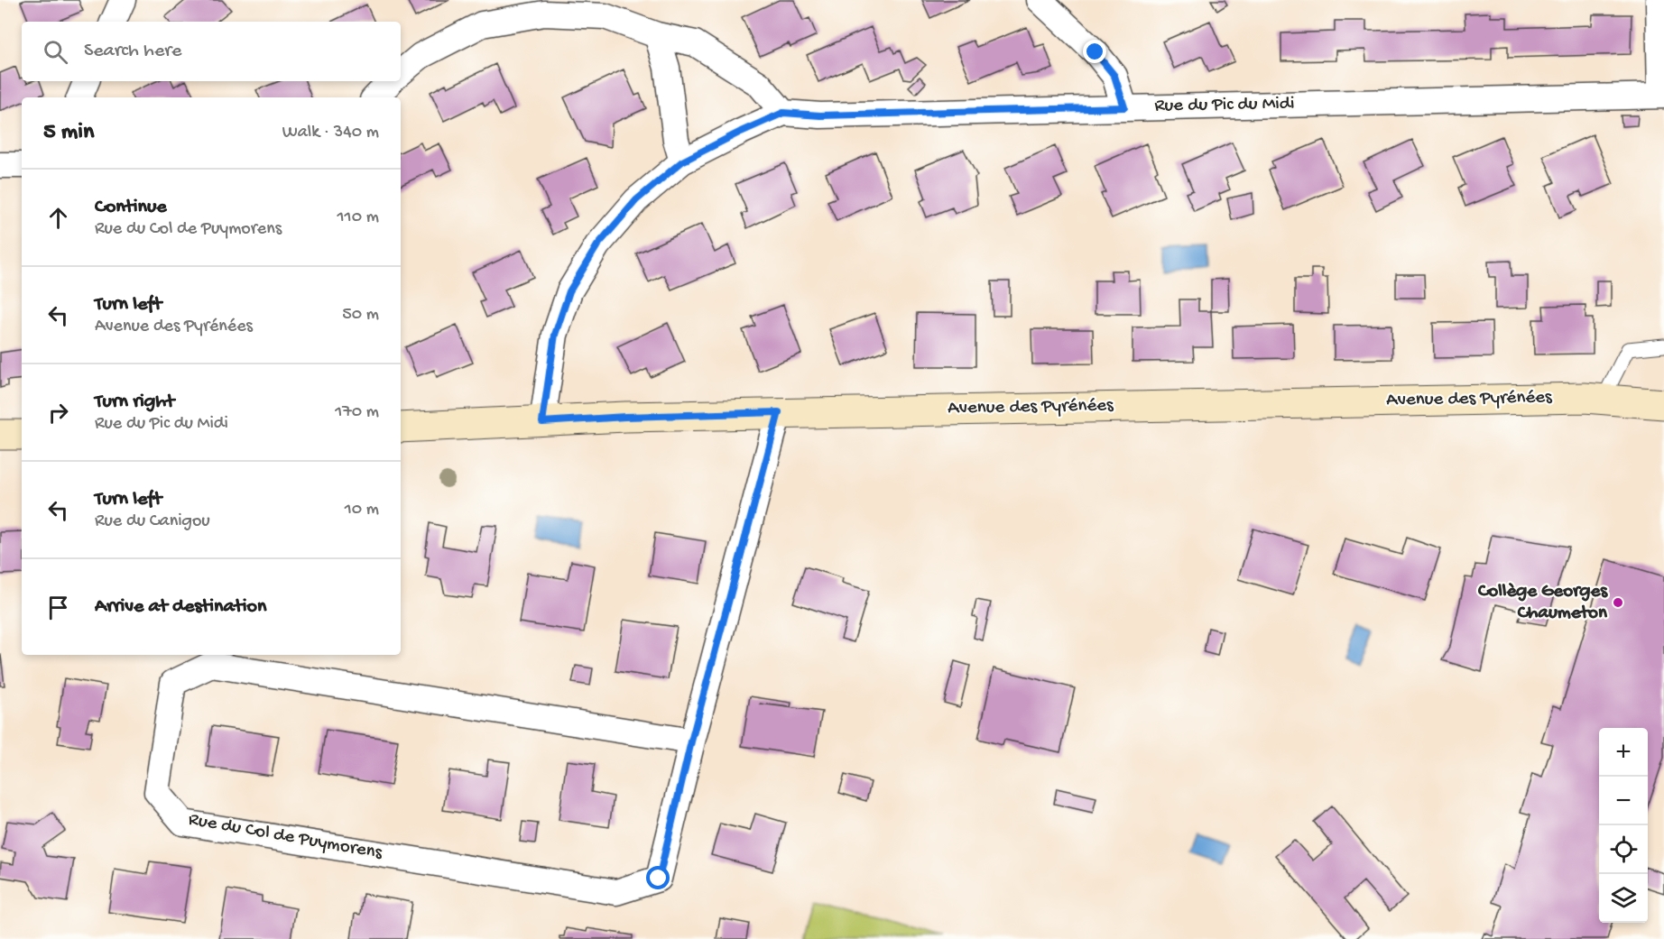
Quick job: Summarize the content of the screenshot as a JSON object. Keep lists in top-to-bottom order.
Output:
{
  "streets": {
    "main road": ["Avenue des Pyrénées"],
    "street": ["Rue du Pic du Midi", "Rue du Col de Puymorens"]
  },
  "crossings": [
    ["Rue du Pic du Midi", "Avenue des Pyrénées"],
    ["Avenue des Pyrénées", "Rue du Col de Puymorens"]
  ],
  "places": ["Collège Georges Chaumeton"],
  "page": {
    "search": "Search here",
    "heading": ["5 min", "Walk · 340 m"],
    "list": [
      ["Continue", "Rue du Col de Puymorens", "110 m"],
      ["Turn left", "Avenue des Pyrénées", "50 m"],
      ["Turn right", "Rue du Pic du Midi", "170 m"],
      ["Turn left", "Rue du Canigou", "10 m"],
      "Arrive at destination"
    ],
    "map_buttons": ["+", "−"]
  }
}
